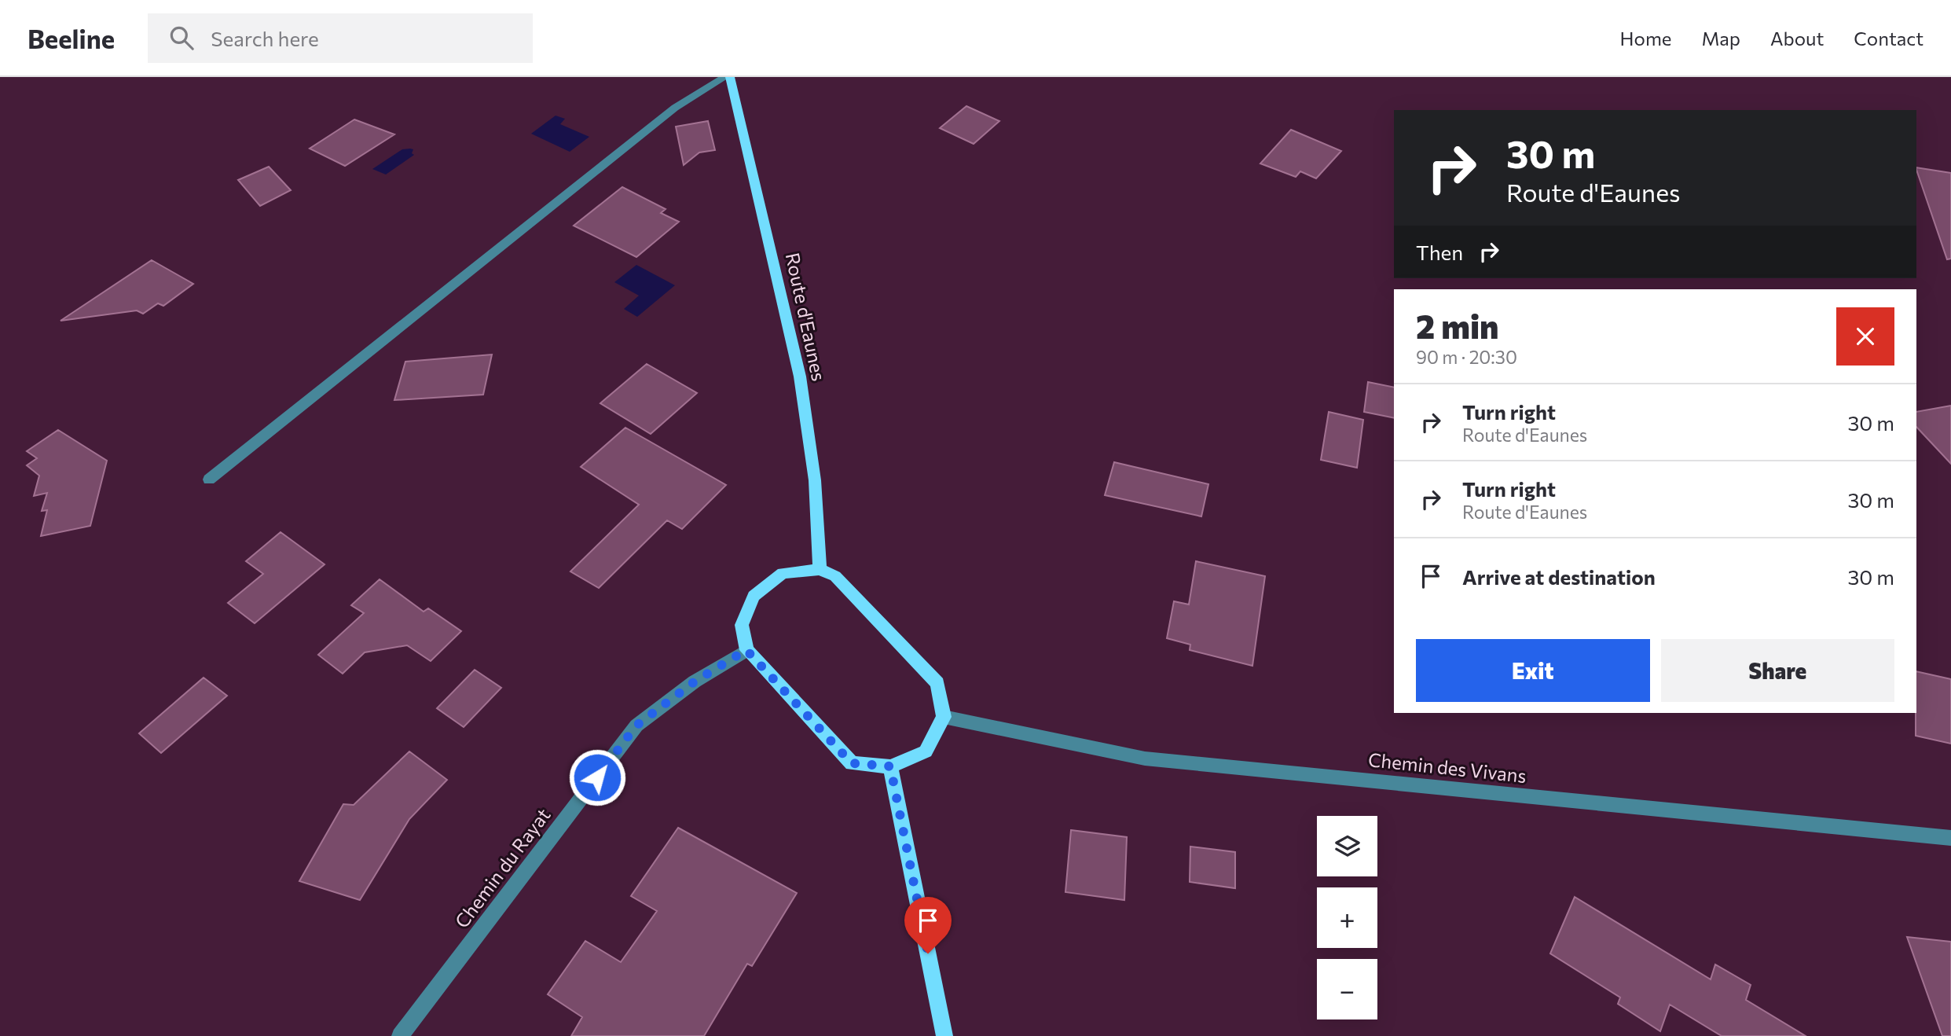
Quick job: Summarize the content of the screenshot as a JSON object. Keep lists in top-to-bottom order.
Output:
{
  "streets": {
    "main road": ["Route d'Eaunes"],
    "street": ["Chemin des Vivans", "Chemin du Rayat"]
  },
  "page": {
    "header": "Beeline",
    "search": "Search here",
    "nav": [
      "Home",
      "Map",
      "About",
      "Contact"
    ],
    "turn": ["30 m", "Route d'Eaunes"],
    "then": "Then",
    "heading": ["2 min", "90 m · 20:30"],
    "list": [
      {
        "name": "Turn right",
        "note": "Route d'Eaunes",
        "value": "30 m"
      },
      {
        "name": "Turn right",
        "note": "Route d'Eaunes",
        "value": "30 m"
      },
      {
        "name": "Arrive at destination",
        "value": "30 m"
      }
    ],
    "buttons": ["Exit", "Share"],
    "map_buttons": ["+", "−"]
  }
}
